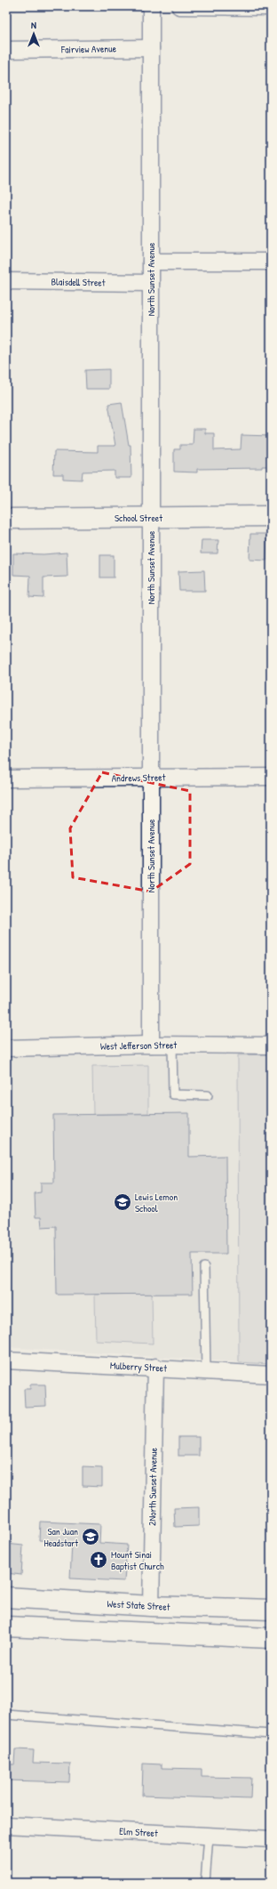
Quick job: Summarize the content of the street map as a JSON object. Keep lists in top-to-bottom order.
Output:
{
  "streets": {
    "main road": ["School Street", "West State Street"],
    "street": [
      "Fairview Avenue",
      "North Sunset Avenue",
      "Blaisdell Street",
      "Andrews Street",
      "West Jefferson Street",
      "Mulberry Street",
      "2North Sunset Avenue",
      "Elm Street"
    ]
  },
  "crossings": [
    ["Fairview Avenue", "North Sunset Avenue"],
    ["North Sunset Avenue", "Blaisdell Street"],
    ["North Sunset Avenue", "School Street"],
    ["North Sunset Avenue", "Andrews Street"],
    ["North Sunset Avenue", "West Jefferson Street"],
    ["Mulberry Street", "2North Sunset Avenue"],
    ["2North Sunset Avenue", "West State Street"]
  ],
  "places": {
    "school or university": ["Lewis Lemon School", "San Juan Headstart"],
    "church": ["Mount Sinai Baptist Church"]
  },
  "north": "top"
}
